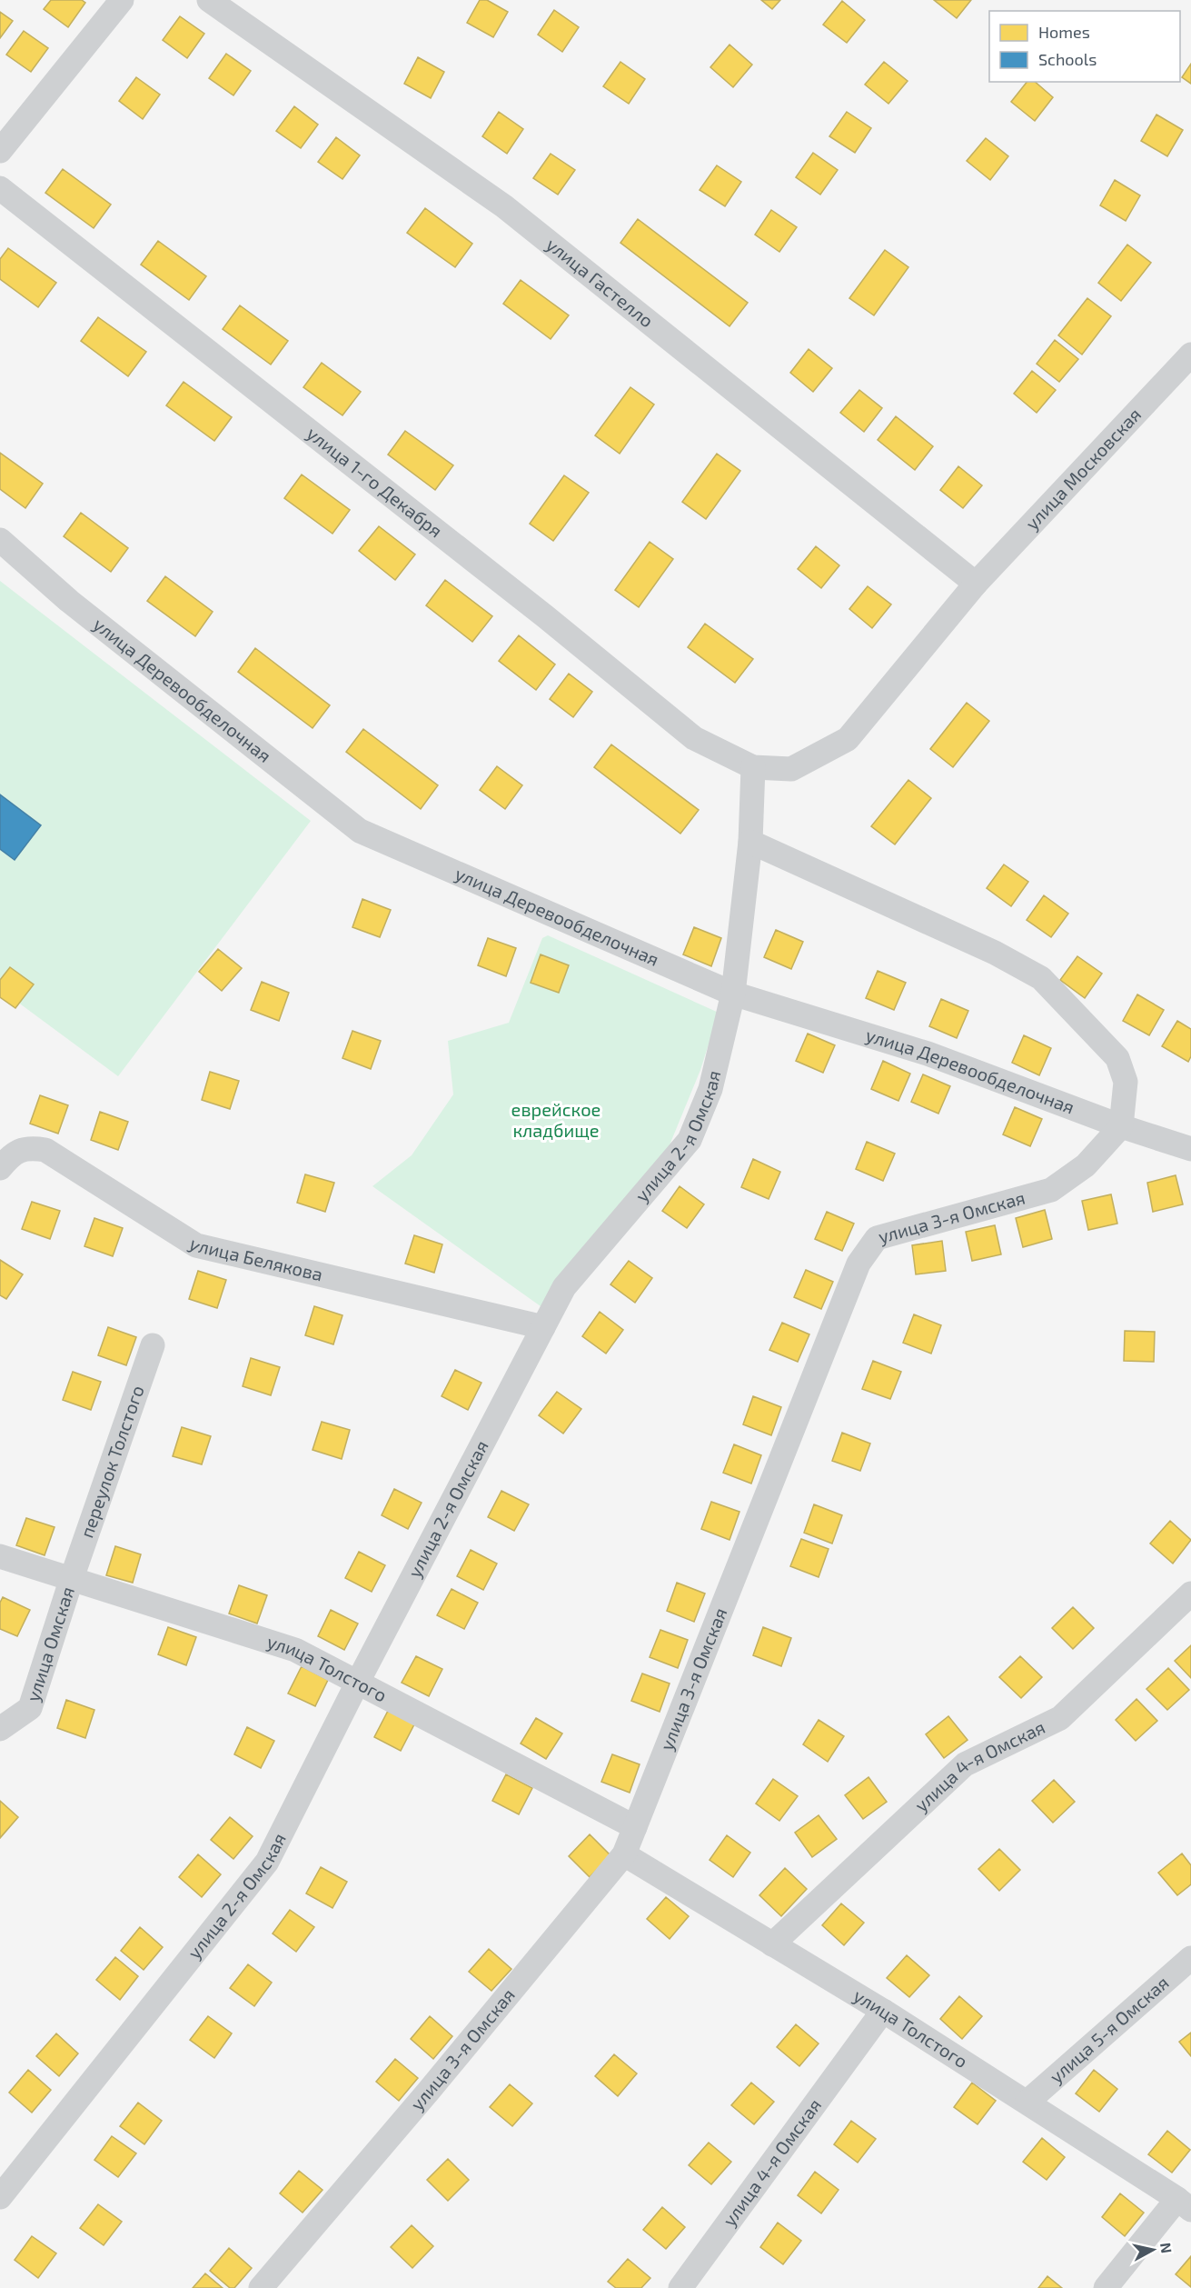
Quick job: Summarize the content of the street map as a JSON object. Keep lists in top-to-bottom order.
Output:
{
  "streets": {
    "street": [
      "улица Гастелло",
      "улица Московская",
      "улица 1-го Декабря",
      "улица Деревообделочная",
      "улица 2-я Омская",
      "улица 3-я Омская",
      "улица Белякова",
      "переулок Толстого",
      "улица Омская",
      "улица Толстого",
      "улица 4-я Омская",
      "улица 5-я Омская"
    ]
  },
  "crossings": [
    ["улица Гастелло", "улица Московская"],
    ["улица Московская", "улица 1-го Декабря"],
    ["улица Московская", "улица 2-я Омская"],
    ["улица 1-го Декабря", "улица 2-я Омская"],
    ["улица Деревообделочная", "улица 2-я Омская"],
    ["улица Деревообделочная", "улица 3-я Омская"],
    ["улица 2-я Омская", "улица Белякова"],
    ["улица 2-я Омская", "улица Толстого"],
    ["улица 3-я Омская", "улица Толстого"],
    ["переулок Толстого", "улица Омская"],
    ["переулок Толстого", "улица Толстого"],
    ["улица Омская", "улица Толстого"],
    ["улица Толстого", "улица 4-я Омская"],
    ["улица Толстого", "улица 5-я Омская"]
  ],
  "parks": ["еврейское кладбище"],
  "legend": ["Homes", "Schools"],
  "north": "right"
}
